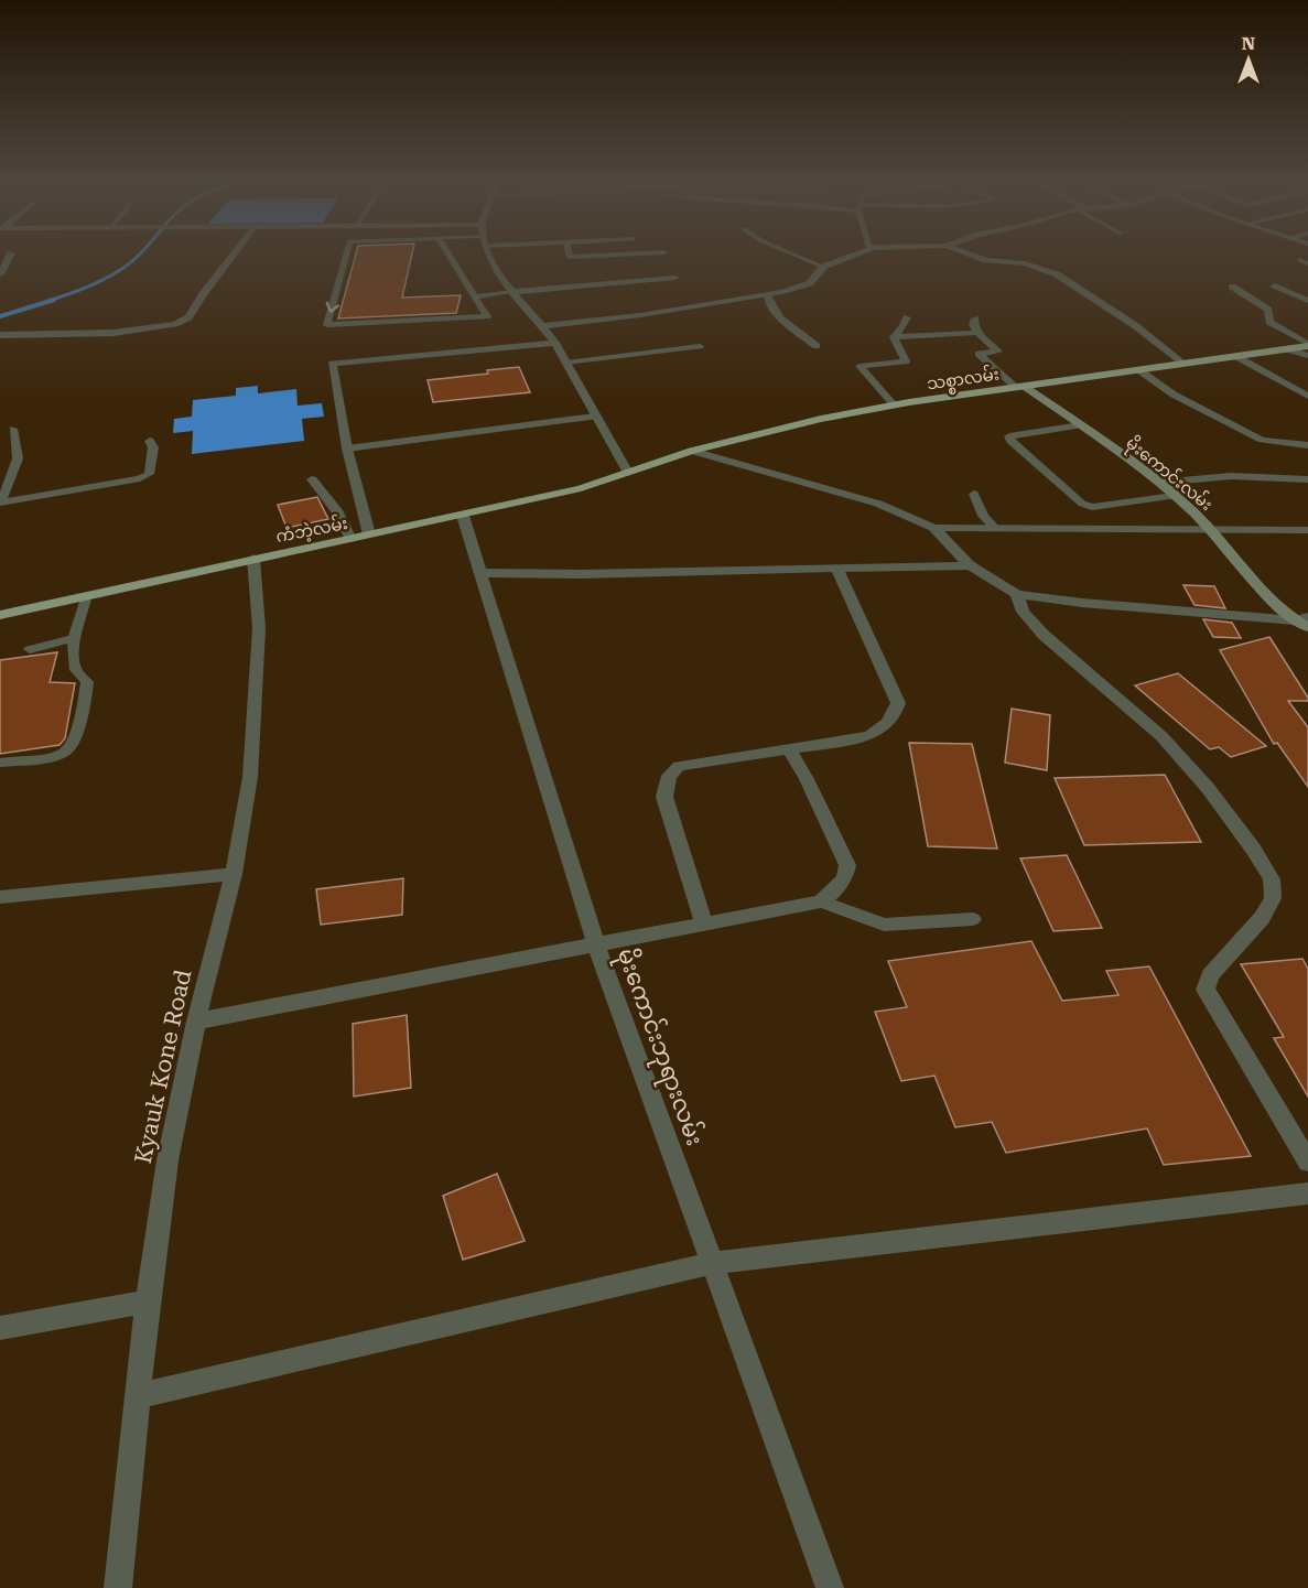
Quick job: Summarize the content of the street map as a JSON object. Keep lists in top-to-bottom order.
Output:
{
  "streets": {
    "main road": ["သစ္စာလမ်း", "မိုးကောင်းလမ်း", "ကံဘဲ့လမ်း"],
    "street": ["မိုးကောင်းဘုရားလမ်း", "Kyauk Kone Road"]
  },
  "crossings": [
    ["သစ္စာလမ်း", "မိုးကောင်းလမ်း"],
    ["သစ္စာလမ်း", "ကံဘဲ့လမ်း"],
    ["ကံဘဲ့လမ်း", "မိုးကောင်းဘုရားလမ်း"],
    ["ကံဘဲ့လမ်း", "Kyauk Kone Road"]
  ],
  "north": "top"
}
